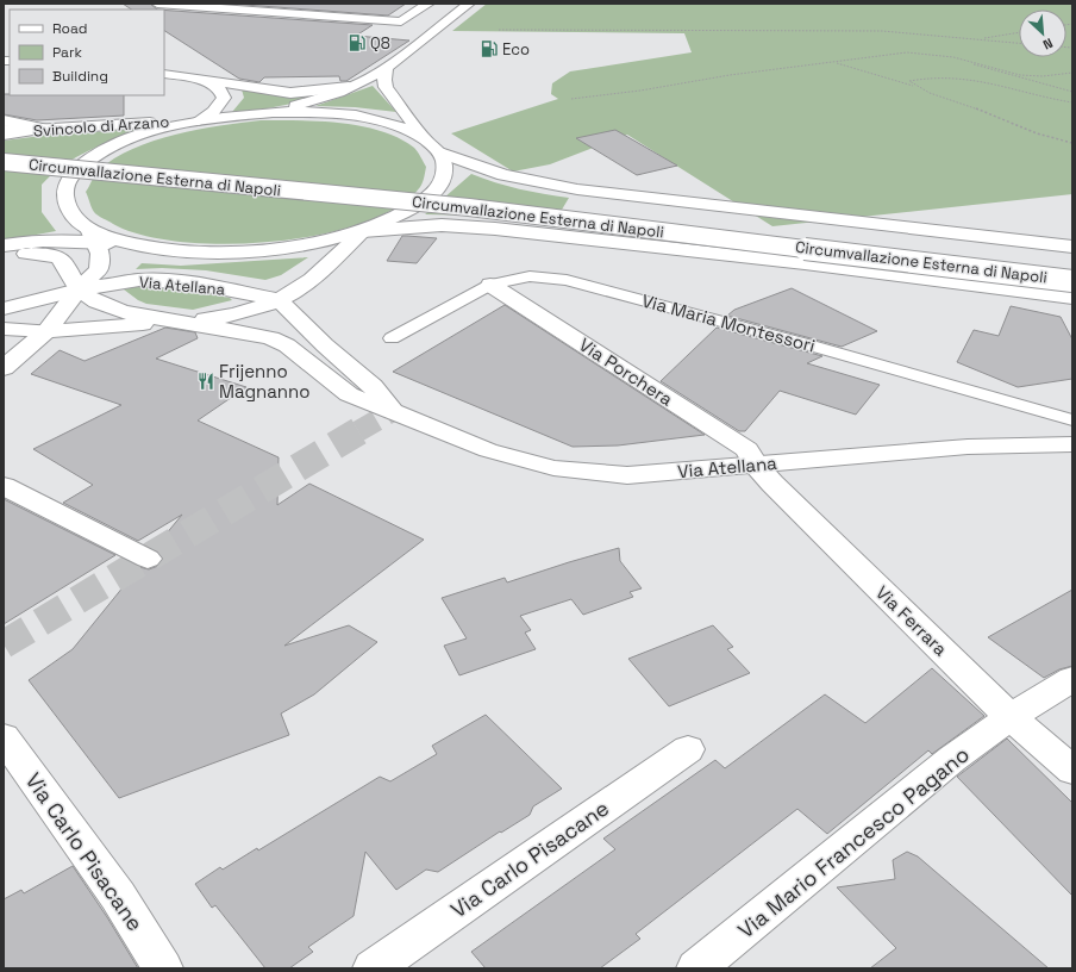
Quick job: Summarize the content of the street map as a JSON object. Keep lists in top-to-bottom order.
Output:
{
  "streets": {
    "main road": [
      "Svincolo di Arzano",
      "Circumvallazione Esterna di Napoli",
      "Via Atellana",
      "Via Porchera",
      "Via Ferrara",
      "Via Mario Francesco Pagano",
      "Via Carlo Pisacane"
    ],
    "lane": ["Via Maria Montessori"]
  },
  "crossings": [
    ["Via Atellana", "Via Porchera"],
    ["Via Atellana", "Via Ferrara"],
    ["Via Maria Montessori", "Via Porchera"],
    ["Via Porchera", "Via Ferrara"],
    ["Via Ferrara", "Via Mario Francesco Pagano"]
  ],
  "places": {
    "fuel station": ["Q8", "Eco"],
    "restaurant": ["Frijenno Magnanno"]
  },
  "legend": ["Road", "Park", "Building"],
  "north": "bottom right"
}
